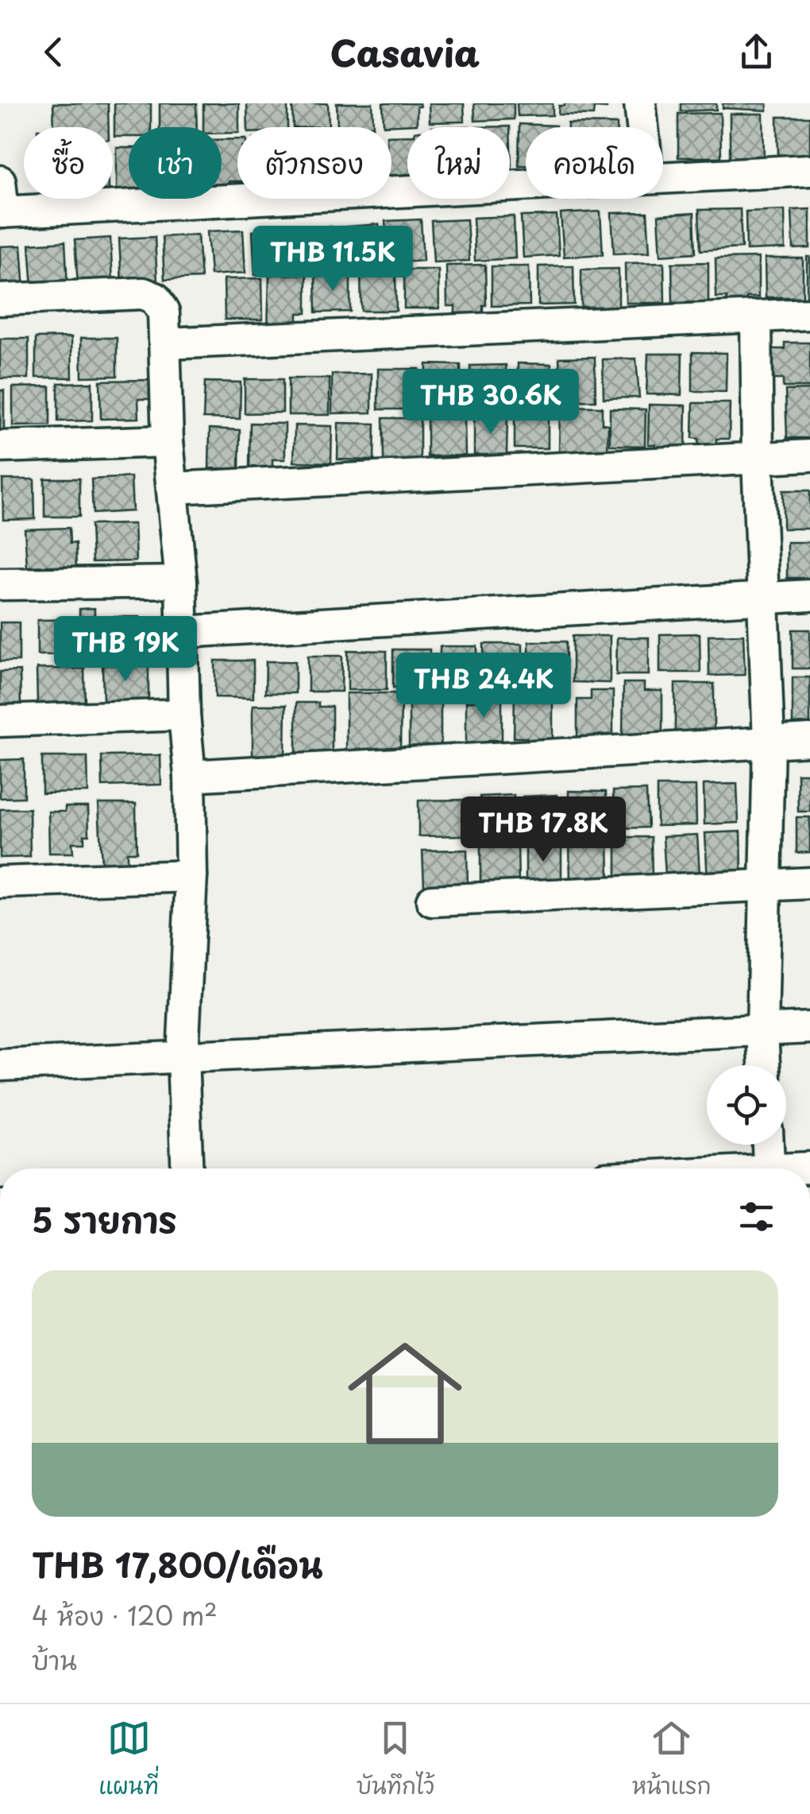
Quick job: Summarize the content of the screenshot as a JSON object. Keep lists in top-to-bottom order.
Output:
{
  "page": {
    "header": "Casavia",
    "chip": [
      "ซื้อ",
      "เช่า",
      "ตัวกรอง",
      "ใหม่",
      "คอนโด"
    ],
    "price": [
      "THB 11.5K",
      "THB 30.6K",
      "THB 19K",
      "THB 24.4K",
      "THB 17.8K"
    ],
    "heading": "5 รายการ",
    "list": [
      {
        "name": "THB 17,800/เดือน",
        "note": "4 ห้อง · 120 m² · บ้าน"
      }
    ],
    "tabs": ["แผนที่", "บันทึกไว้", "หน้าแรก"]
  }
}
